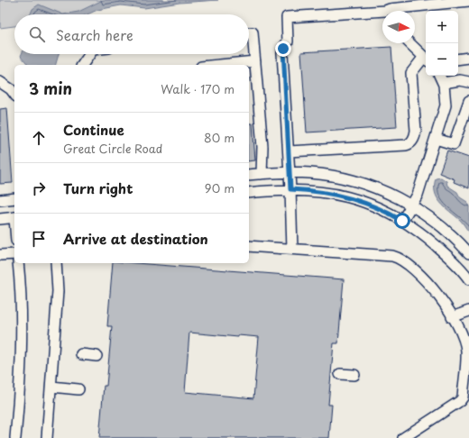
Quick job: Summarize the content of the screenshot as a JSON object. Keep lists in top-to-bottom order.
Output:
{
  "north": "right",
  "page": {
    "map_buttons": ["+", "−"],
    "search": "Search here",
    "heading": ["3 min", "Walk · 170 m"],
    "list": [
      ["Continue", "Great Circle Road", "80 m"],
      ["Turn right", "90 m"],
      "Arrive at destination"
    ]
  }
}
